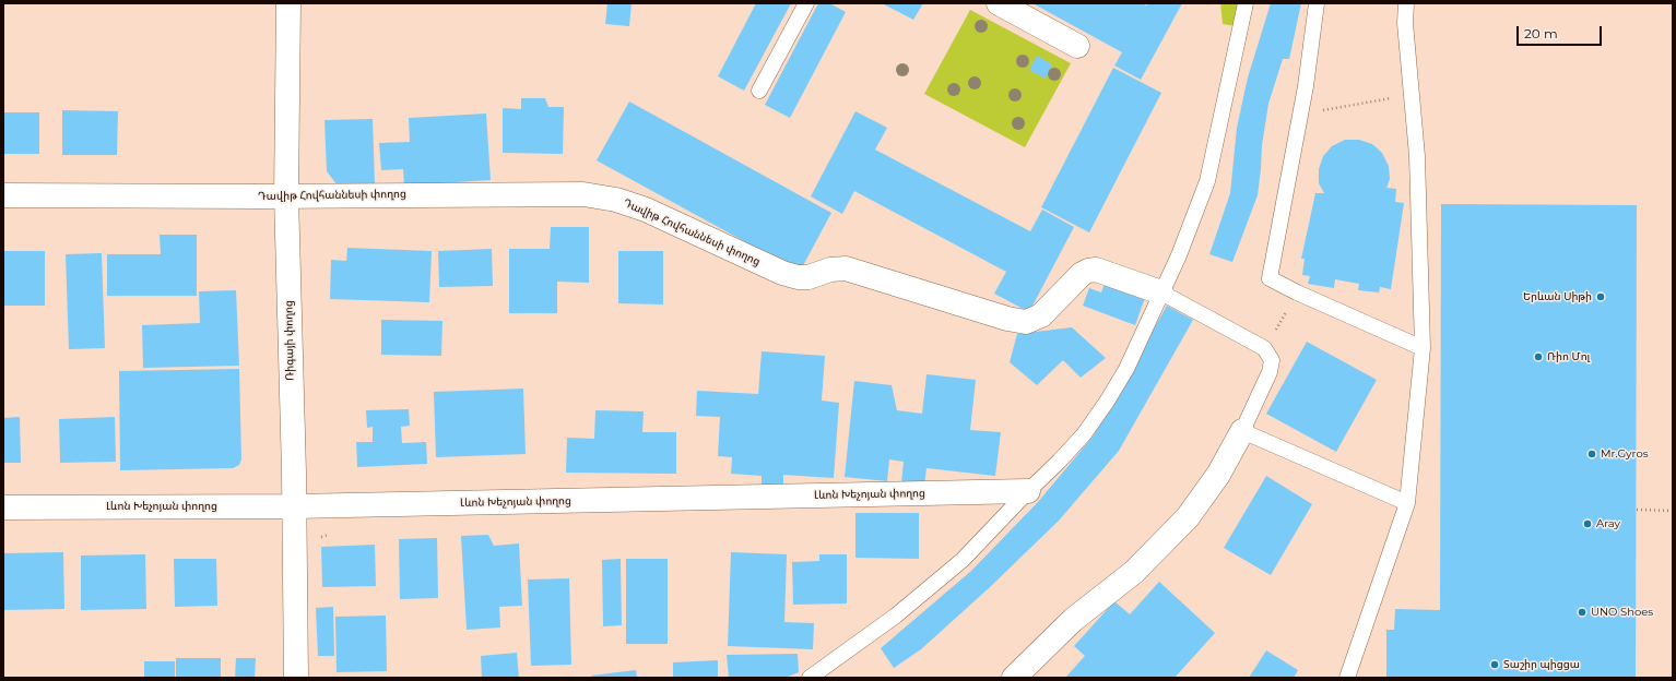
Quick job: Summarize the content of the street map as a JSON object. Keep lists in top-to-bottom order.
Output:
{
  "streets": {
    "street": ["Դավիթ Հովհաննեսի փողոց", "Ռիգայի փողոց", "Լևոն Խեչոյան փողոց"]
  },
  "crossings": [
    ["Դավիթ Հովհաննեսի փողոց", "Ռիգայի փողոց"],
    ["Ռիգայի փողոց", "Լևոն Խեչոյան փողոց"]
  ],
  "places": [
    "Երևան Սիթի",
    "Ռիո Մոլ",
    "Mr.Gyros",
    "Aray",
    "UNO Shoes",
    "Տաշիր պիցցա"
  ],
  "scale_bar": "20 m"
}
